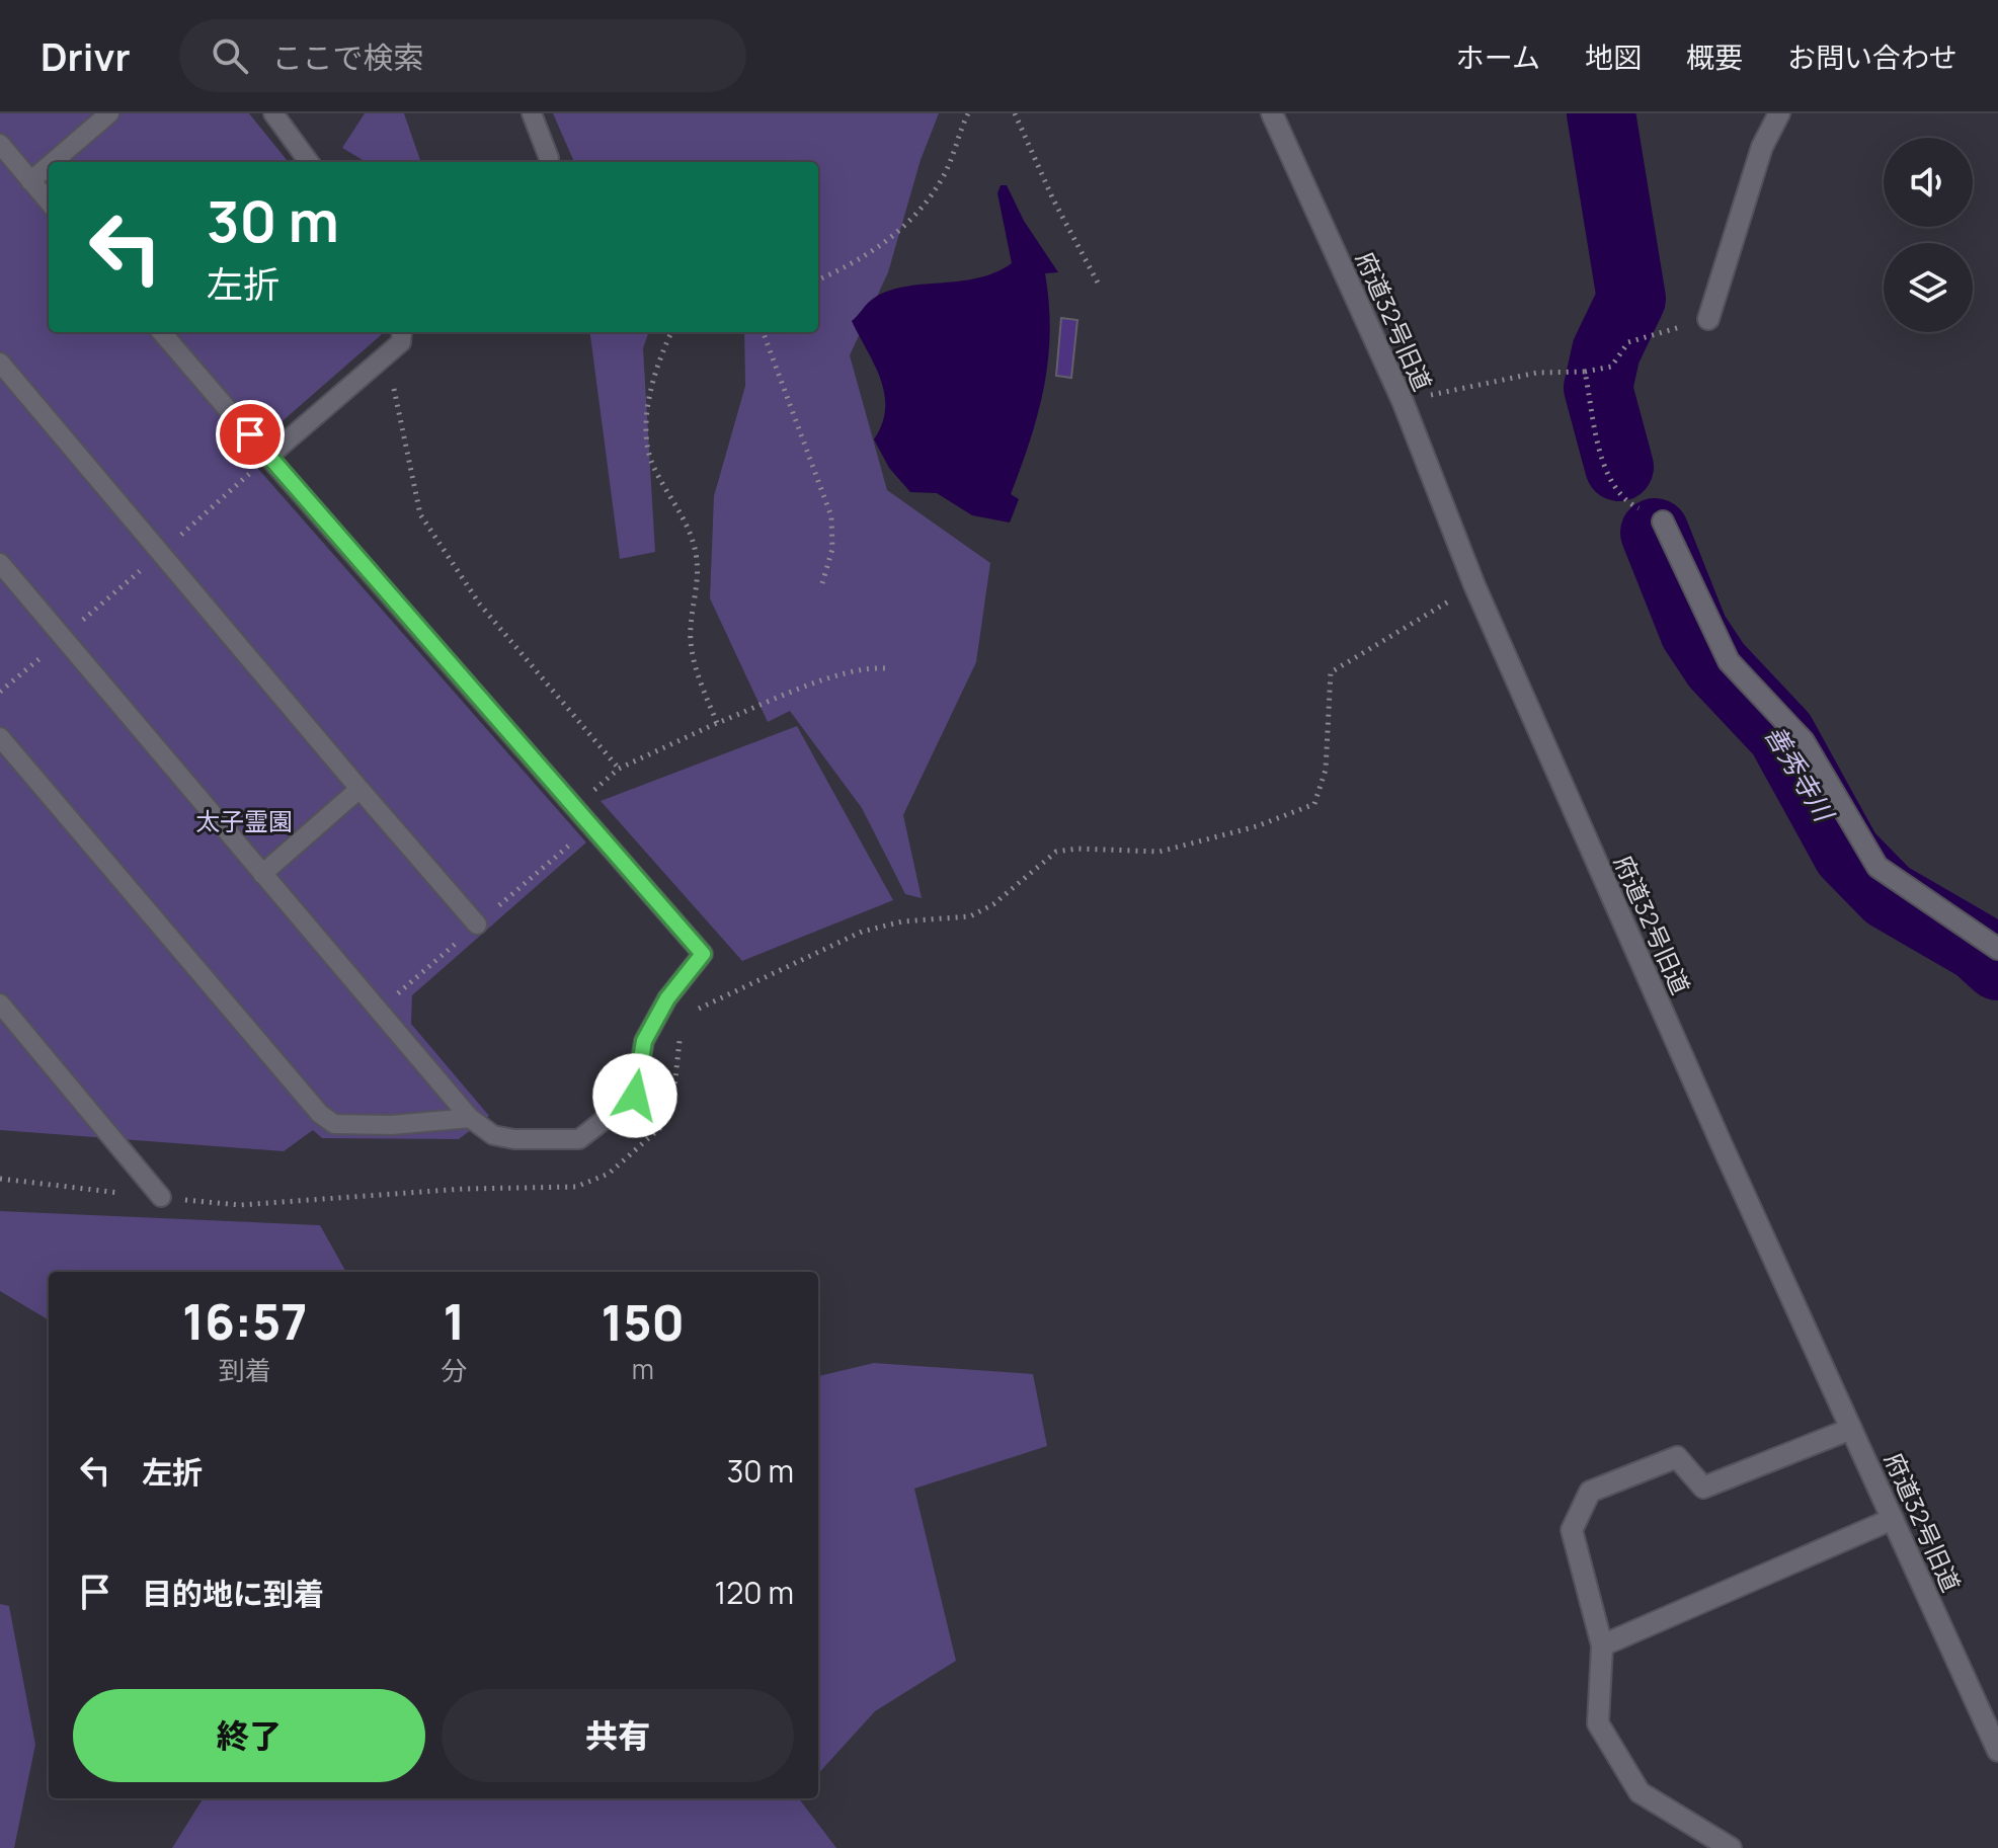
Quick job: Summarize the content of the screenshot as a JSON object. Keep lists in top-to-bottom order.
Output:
{
  "streets": {
    "street": ["府道32号旧道"]
  },
  "water": ["善秀寺川"],
  "parks": ["太子霊園"],
  "page": {
    "header": "Drivr",
    "search": "ここで検索",
    "nav": [
      "ホーム",
      "地図",
      "概要",
      "お問い合わせ"
    ],
    "turn": ["30 m", "左折"],
    "eta": [
      "16:57",
      "到着",
      "1",
      "分",
      "150",
      "m"
    ],
    "list": [
      {
        "name": "左折",
        "value": "30 m"
      },
      {
        "name": "目的地に到着",
        "value": "120 m"
      }
    ],
    "buttons": ["終了", "共有"]
  }
}
